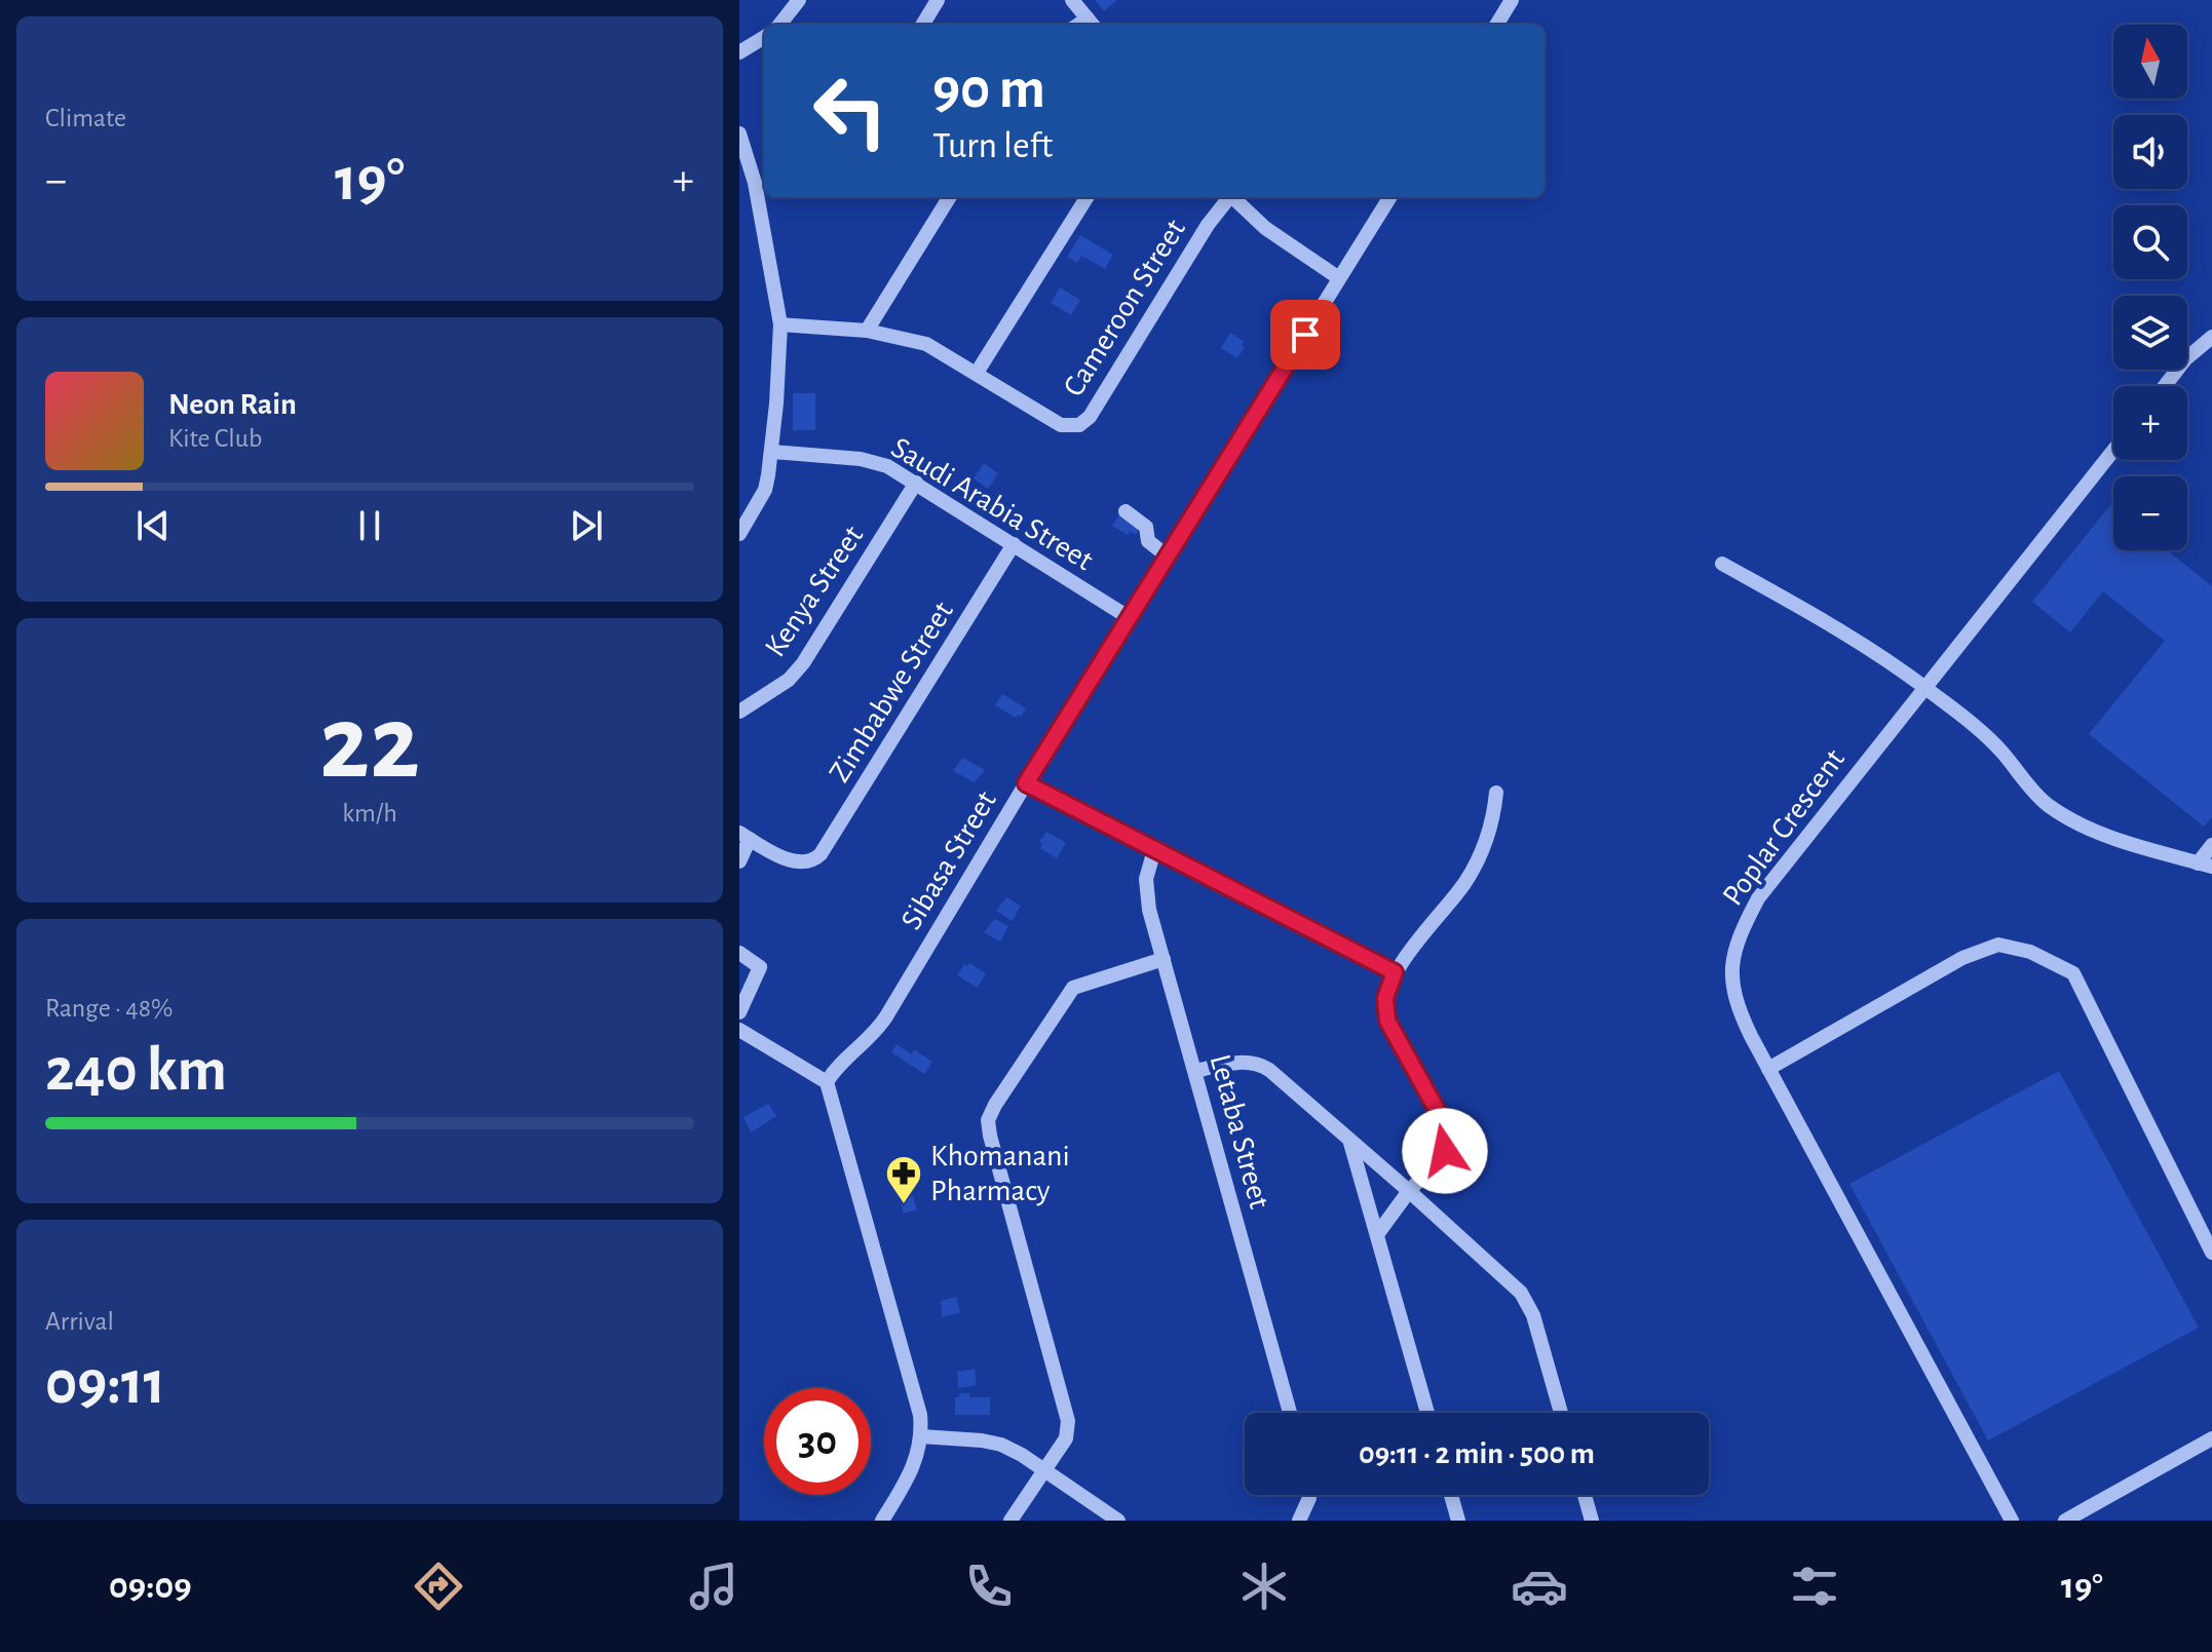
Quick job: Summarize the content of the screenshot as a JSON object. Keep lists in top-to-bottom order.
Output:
{
  "streets": {
    "street": [
      "Cameroon Street",
      "Saudi Arabia Street",
      "Kenya Street",
      "Zimbabwe Street",
      "Poplar Crescent",
      "Sibasa Street",
      "Letaba Street"
    ]
  },
  "crossings": [
    ["Saudi Arabia Street", "Kenya Street"],
    ["Saudi Arabia Street", "Zimbabwe Street"],
    ["Saudi Arabia Street", "Sibasa Street"]
  ],
  "places": {
    "pharmacy": ["Khomanani Pharmacy"]
  },
  "north": "top",
  "page": {
    "tile": [
      "Climate",
      ["22", "km/h"],
      ["Range · 48%", "240 km"],
      ["Arrival", "09:11"]
    ],
    "map_buttons": ["+", "−"],
    "turn": ["90 m", "Turn left"],
    "heat": ["−", "19°", "+"],
    "song": ["Neon Rain", "Kite Club"],
    "limit": "30",
    "trip": "09:11 · 2 min · 500 m",
    "tabs": ["09:09", "19°"]
  }
}
